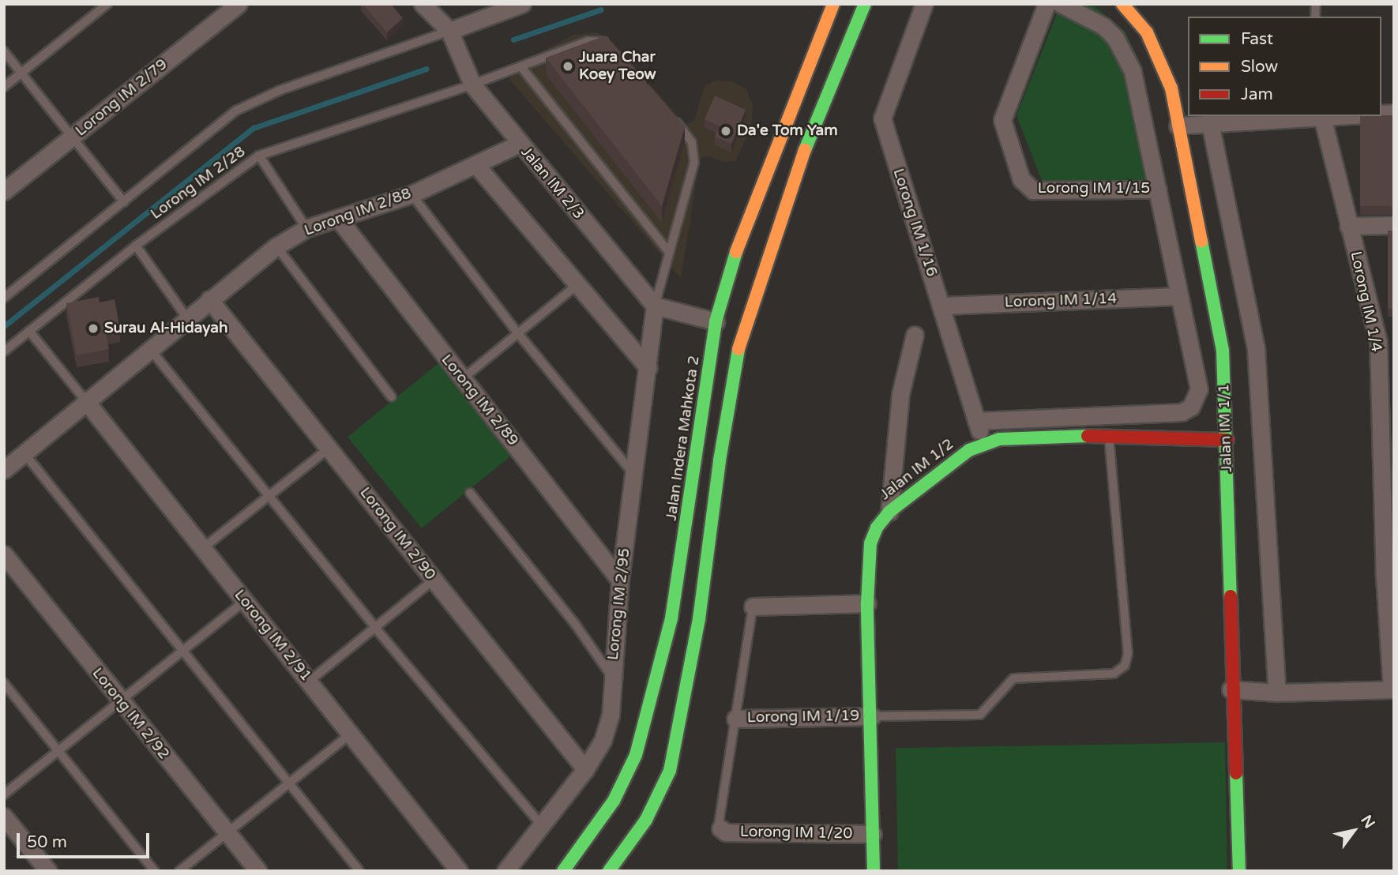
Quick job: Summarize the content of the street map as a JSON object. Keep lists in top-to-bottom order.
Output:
{
  "streets": {
    "street": [
      "Lorong IM 2/79",
      "Jalan IM 2/3",
      "Lorong IM 1/15",
      "Lorong IM 2/88",
      "Lorong IM 1/16",
      "Lorong IM 1/14",
      "Lorong IM 1/4",
      "Lorong IM 2/89",
      "Jalan IM 1/1",
      "Jalan Indera Mahkota 2",
      "Jalan IM 1/2",
      "Lorong IM 2/90",
      "Lorong IM 2/95",
      "Lorong IM 2/91",
      "Lorong IM 2/92",
      "Lorong IM 1/19",
      "Lorong IM 1/20"
    ],
    "lane": ["Lorong IM 2/28"]
  },
  "crossings": [
    ["Lorong IM 2/28", "Jalan IM 2/3"],
    ["Jalan IM 2/3", "Lorong IM 2/88"],
    ["Jalan IM 2/3", "Lorong IM 2/95"],
    ["Lorong IM 2/88", "Lorong IM 2/89"],
    ["Lorong IM 2/88", "Lorong IM 2/90"],
    ["Lorong IM 2/88", "Lorong IM 2/91"],
    ["Lorong IM 1/16", "Lorong IM 1/14"],
    ["Lorong IM 1/16", "Jalan IM 1/2"],
    ["Lorong IM 2/89", "Lorong IM 2/95"],
    ["Jalan IM 1/1", "Jalan IM 1/2"],
    ["Jalan IM 1/2", "Lorong IM 1/19"],
    ["Jalan IM 1/2", "Lorong IM 1/20"],
    ["Lorong IM 2/90", "Lorong IM 2/95"]
  ],
  "places": ["Juara Char Koey Teow", "Da'e Tom Yam", "Surau Al-Hidayah"],
  "legend": ["Fast", "Slow", "Jam"],
  "scale_bar": "50 m",
  "north": "top right"
}
